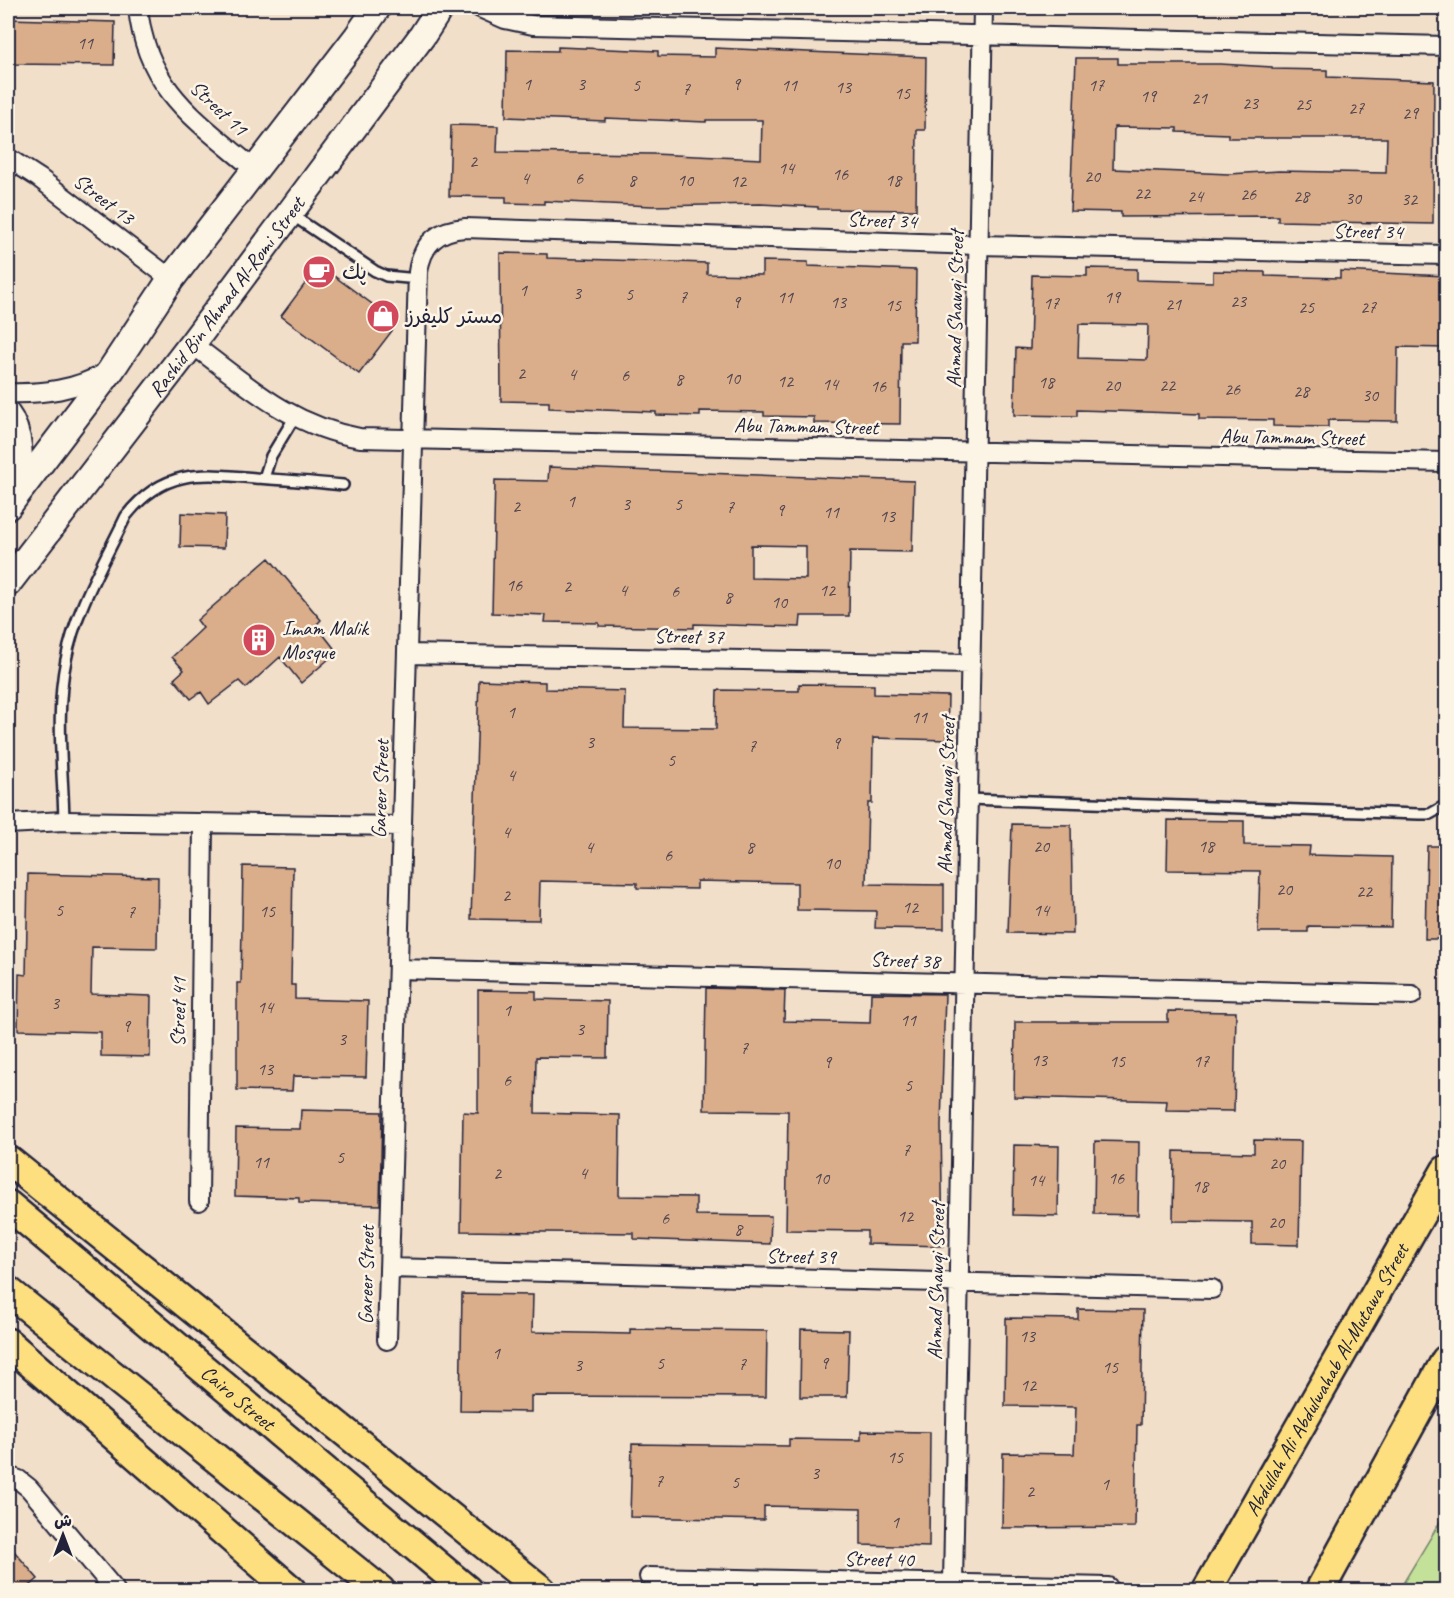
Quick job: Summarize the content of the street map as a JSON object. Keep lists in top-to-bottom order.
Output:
{
  "streets": {
    "main road": ["Abdullah Ali Abdulwahab Al-Mutawa Street", "Cairo Street"],
    "street": [
      "Street 11",
      "Street 13",
      "Street 34",
      "Rashid Bin Ahmad Al-Romi Street",
      "Ahmad Shawqi Street",
      "Abu Tammam Street",
      "Street 37",
      "Gareer Street",
      "Street 38",
      "Street 41",
      "Street 39",
      "Street 40"
    ]
  },
  "crossings": [
    ["Street 34", "Ahmad Shawqi Street"],
    ["Street 34", "Gareer Street"],
    ["Rashid Bin Ahmad Al-Romi Street", "Abu Tammam Street"],
    ["Ahmad Shawqi Street", "Abu Tammam Street"],
    ["Ahmad Shawqi Street", "Street 37"],
    ["Ahmad Shawqi Street", "Street 38"],
    ["Ahmad Shawqi Street", "Street 39"],
    ["Ahmad Shawqi Street", "Street 40"],
    ["Abu Tammam Street", "Gareer Street"],
    ["Street 37", "Gareer Street"],
    ["Gareer Street", "Street 38"],
    ["Gareer Street", "Street 39"]
  ],
  "places": {
    "cafe": ["پك"],
    "shop": ["مستر كليفرز"],
    "building": ["Imam Malik Mosque"]
  },
  "house_numbers": [
    "11",
    "1",
    "3",
    "9",
    "5",
    "11",
    "17",
    "13",
    "7",
    "15",
    "19",
    "21",
    "23",
    "25",
    "27",
    "29",
    "2",
    "14",
    "16",
    "20",
    "4",
    "6",
    "8",
    "10",
    "18",
    "12",
    "22",
    "26",
    "24",
    "28",
    "30",
    "32",
    "1",
    "3",
    "5",
    "7",
    "11",
    "19",
    "23",
    "9",
    "13",
    "17",
    "21",
    "15",
    "25",
    "27",
    "2",
    "4",
    "6",
    "10",
    "8",
    "12",
    "18",
    "14",
    "20",
    "22",
    "16",
    "26",
    "28",
    "30",
    "1",
    "3",
    "5",
    "2",
    "7",
    "9",
    "11",
    "13",
    "16",
    "2",
    "4",
    "12",
    "6",
    "8",
    "10",
    "1",
    "11",
    "3",
    "9",
    "7",
    "5",
    "4",
    "4",
    "20",
    "18",
    "4",
    "8",
    "6",
    "10",
    "20",
    "22",
    "2",
    "12",
    "5",
    "14",
    "15",
    "7",
    "3",
    "14",
    "1",
    "11",
    "9",
    "3",
    "3",
    "7",
    "13",
    "15",
    "17",
    "9",
    "13",
    "6",
    "5",
    "7",
    "5",
    "11",
    "20",
    "2",
    "4",
    "10",
    "16",
    "14",
    "18",
    "12",
    "6",
    "20",
    "8",
    "13",
    "1",
    "5",
    "9",
    "7",
    "3",
    "15",
    "12",
    "15",
    "3",
    "7",
    "5",
    "1",
    "2",
    "1"
  ],
  "north": "top"
}
